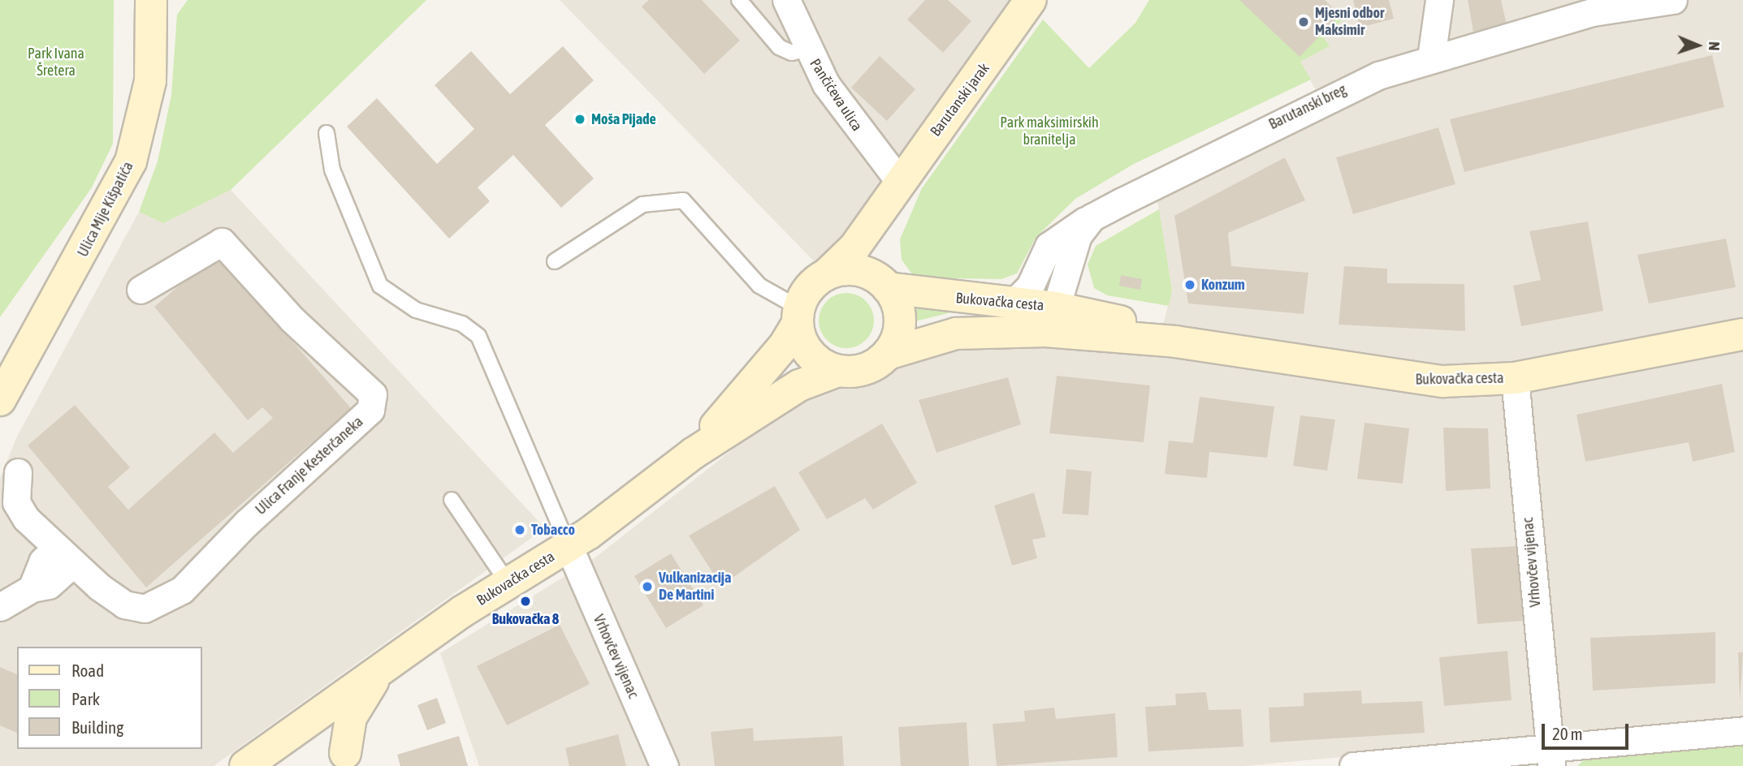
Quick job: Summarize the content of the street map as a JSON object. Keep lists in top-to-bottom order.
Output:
{
  "streets": {
    "main road": ["Barutanski jarak", "Ulica Mije Kišpatića", "Bukovačka cesta"],
    "street": [
      "Pančićeva ulica",
      "Barutanski breg",
      "Ulica Franje Kesterčaneka",
      "Vrhovčev vijenac"
    ]
  },
  "crossings": [
    ["Pančićeva ulica", "Barutanski jarak"],
    ["Barutanski jarak", "Bukovačka cesta"],
    ["Bukovačka cesta", "Vrhovčev vijenac"]
  ],
  "parks": ["Park Ivana Šretera", "Park maksimirskih branitelja"],
  "places": [
    "Mjesni odbor Maksimir",
    "Moša Pijade",
    "Konzum",
    "Tobacco",
    "Vulkanizacija De Martini",
    "Bukovačka 8"
  ],
  "legend": ["Road", "Park", "Building"],
  "scale_bar": "20 m",
  "north": "right"
}
